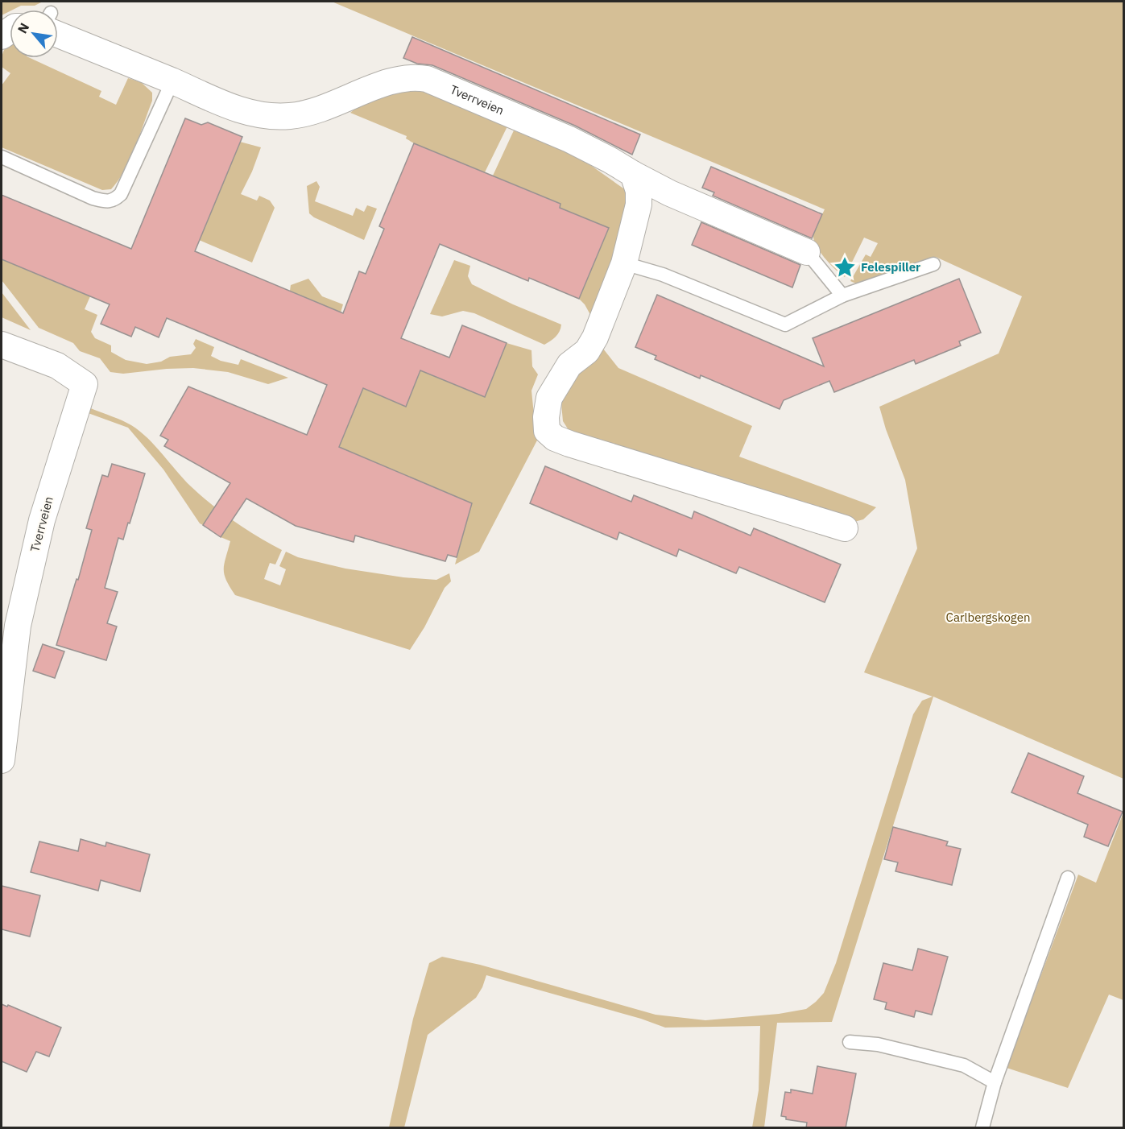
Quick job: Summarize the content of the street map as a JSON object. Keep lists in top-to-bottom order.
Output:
{
  "streets": {
    "street": ["Tverrveien"]
  },
  "parks": ["Carlbergskogen"],
  "places": {
    "place": ["Felespiller"]
  },
  "north": "top left"
}
